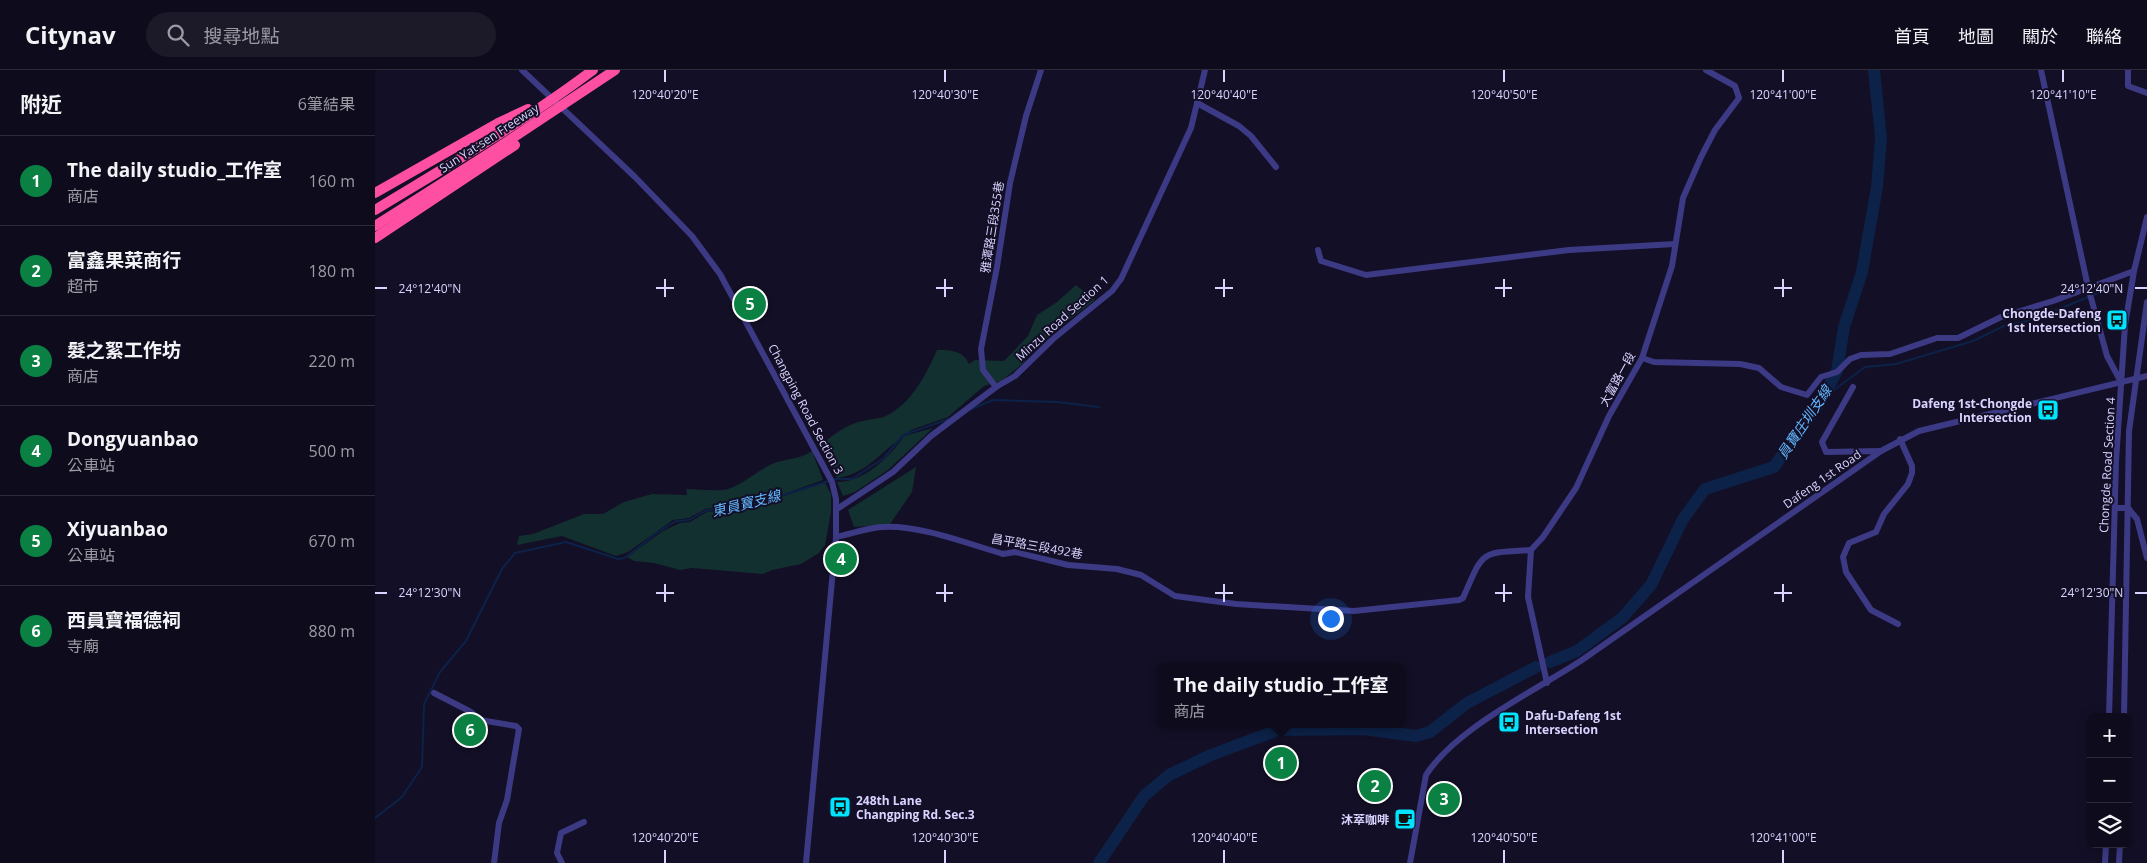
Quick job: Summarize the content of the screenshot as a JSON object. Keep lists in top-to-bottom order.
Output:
{
  "streets": {
    "highway": ["Sun Yat-sen Freeway"],
    "street": [
      "雅潭路三段355巷",
      "Minzu Road Section 1",
      "大富路一段",
      "Changping Road Section 3",
      "Chongde Road Section 4",
      "Dafeng 1st Road",
      "昌平路三段492巷"
    ]
  },
  "crossings": [
    ["雅潭路三段355巷", "Minzu Road Section 1"],
    ["Minzu Road Section 1", "Changping Road Section 3"],
    ["大富路一段", "昌平路三段492巷"],
    ["Changping Road Section 3", "昌平路三段492巷"],
    ["Chongde Road Section 4", "Dafeng 1st Road"]
  ],
  "water": ["員寶庄圳支線", "東員寶支線"],
  "places": {
    "bus stop": [
      "Chongde-Dafeng 1st Intersection",
      "Dafeng 1st-Chongde Intersection",
      "Dafu-Dafeng 1st Intersection",
      "248th Lane Changping Rd. Sec.3"
    ],
    "cafe": ["沐萃咖啡"]
  },
  "page": {
    "header": "Citynav",
    "search": "搜尋地點",
    "nav": [
      "首頁",
      "地圖",
      "關於",
      "聯絡"
    ],
    "heading": ["附近", "6筆結果"],
    "list": [
      {
        "mark": "1",
        "name": "The daily studio_工作室",
        "note": "商店",
        "value": "160 m"
      },
      {
        "mark": "2",
        "name": "富鑫果菜商行",
        "note": "超市",
        "value": "180 m"
      },
      {
        "mark": "3",
        "name": "髮之絮工作坊",
        "note": "商店",
        "value": "220 m"
      },
      {
        "mark": "4",
        "name": "Dongyuanbao",
        "note": "公車站",
        "value": "500 m"
      },
      {
        "mark": "5",
        "name": "Xiyuanbao",
        "note": "公車站",
        "value": "670 m"
      },
      {
        "mark": "6",
        "name": "西員寶福德祠",
        "note": "寺廟",
        "value": "880 m"
      }
    ],
    "pins": [
      "5",
      "4",
      "6",
      "1",
      "2",
      "3"
    ],
    "popup": ["The daily studio_工作室", "商店"],
    "map_buttons": ["+", "−"]
  },
  "coordinates": [
    "120°40'20\"E",
    "120°40'30\"E",
    "120°40'40\"E",
    "120°40'50\"E",
    "120°41'00\"E",
    "120°41'10\"E",
    "24°12'40\"N",
    "24°12'30\"N"
  ]
}
